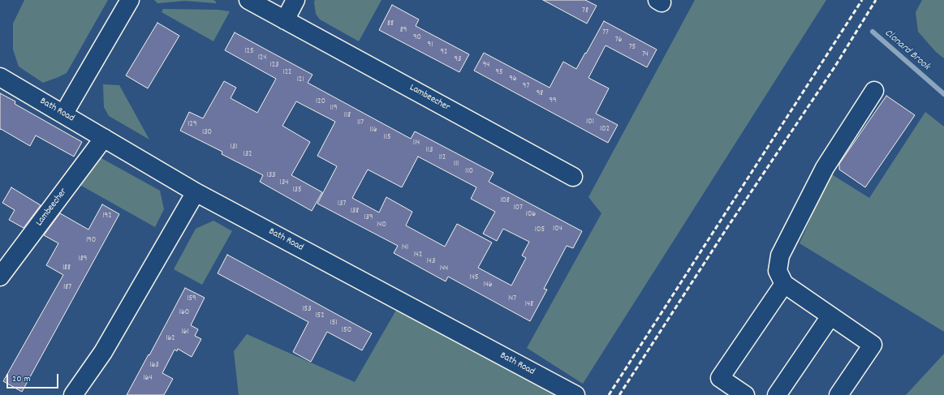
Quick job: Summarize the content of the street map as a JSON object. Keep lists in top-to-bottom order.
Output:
{
  "streets": {
    "street": ["Lambeecher", "Bath Road"]
  },
  "crossings": [
    ["Lambeecher", "Bath Road"]
  ],
  "water": ["Clonard Brook"],
  "house_numbers": [
    "78",
    "88",
    "89",
    "77",
    "90",
    "76",
    "91",
    "75",
    "125",
    "92",
    "74",
    "124",
    "93",
    "123",
    "94",
    "122",
    "95",
    "96",
    "121",
    "97",
    "98",
    "99",
    "120",
    "119",
    "118",
    "101",
    "117",
    "129",
    "102",
    "116",
    "130",
    "115",
    "114",
    "131",
    "113",
    "132",
    "112",
    "111",
    "110",
    "133",
    "134",
    "135",
    "108",
    "137",
    "107",
    "138",
    "106",
    "192",
    "139",
    "140",
    "104",
    "105",
    "190",
    "141",
    "142",
    "189",
    "143",
    "188",
    "144",
    "145",
    "146",
    "187",
    "159",
    "147",
    "148",
    "153",
    "160",
    "152",
    "151",
    "150",
    "161",
    "162",
    "163",
    "164"
  ],
  "scale_bar": "20 m"
}
